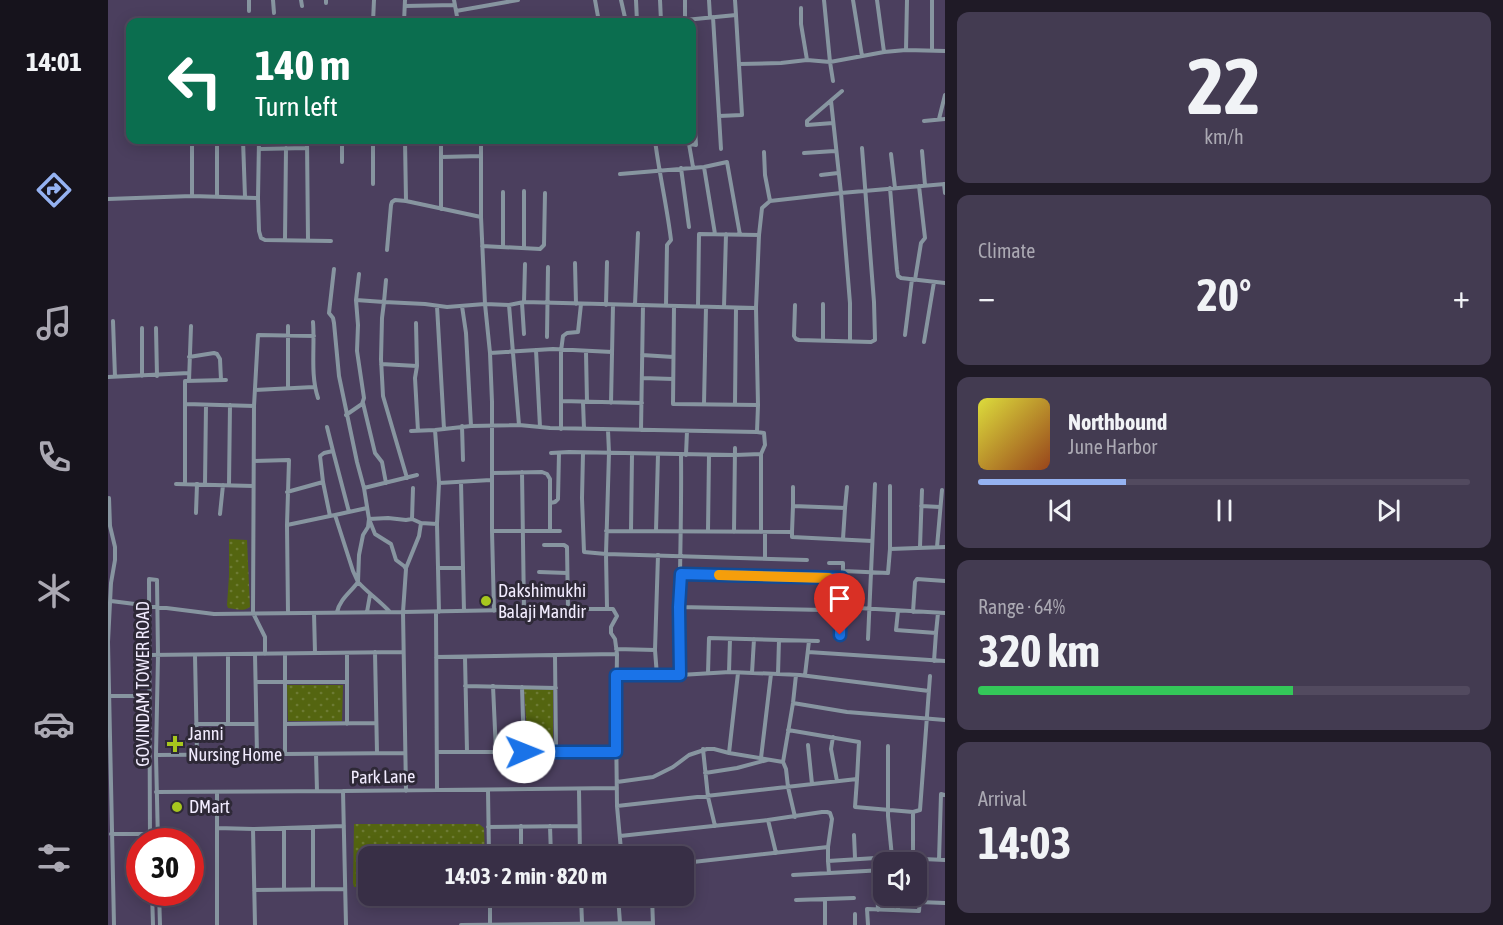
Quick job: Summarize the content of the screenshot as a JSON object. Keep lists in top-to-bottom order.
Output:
{
  "streets": {
    "street": ["GOVINDAM TOWER ROAD", "Park Lane"]
  },
  "crossings": [
    ["GOVINDAM TOWER ROAD", "Park Lane"]
  ],
  "places": {
    "other": ["Dakshimukhi Balaji Mandir", "DMart"],
    "health": ["Janni Nursing Home"]
  },
  "page": {
    "tabs": "14:01",
    "tile": [
      ["22", "km/h"],
      "Climate",
      ["Range · 64%", "320 km"],
      ["Arrival", "14:03"]
    ],
    "turn": ["140 m", "Turn left"],
    "heat": ["−", "20°", "+"],
    "song": ["Northbound", "June Harbor"],
    "limit": "30",
    "trip": "14:03 · 2 min · 820 m"
  }
}
